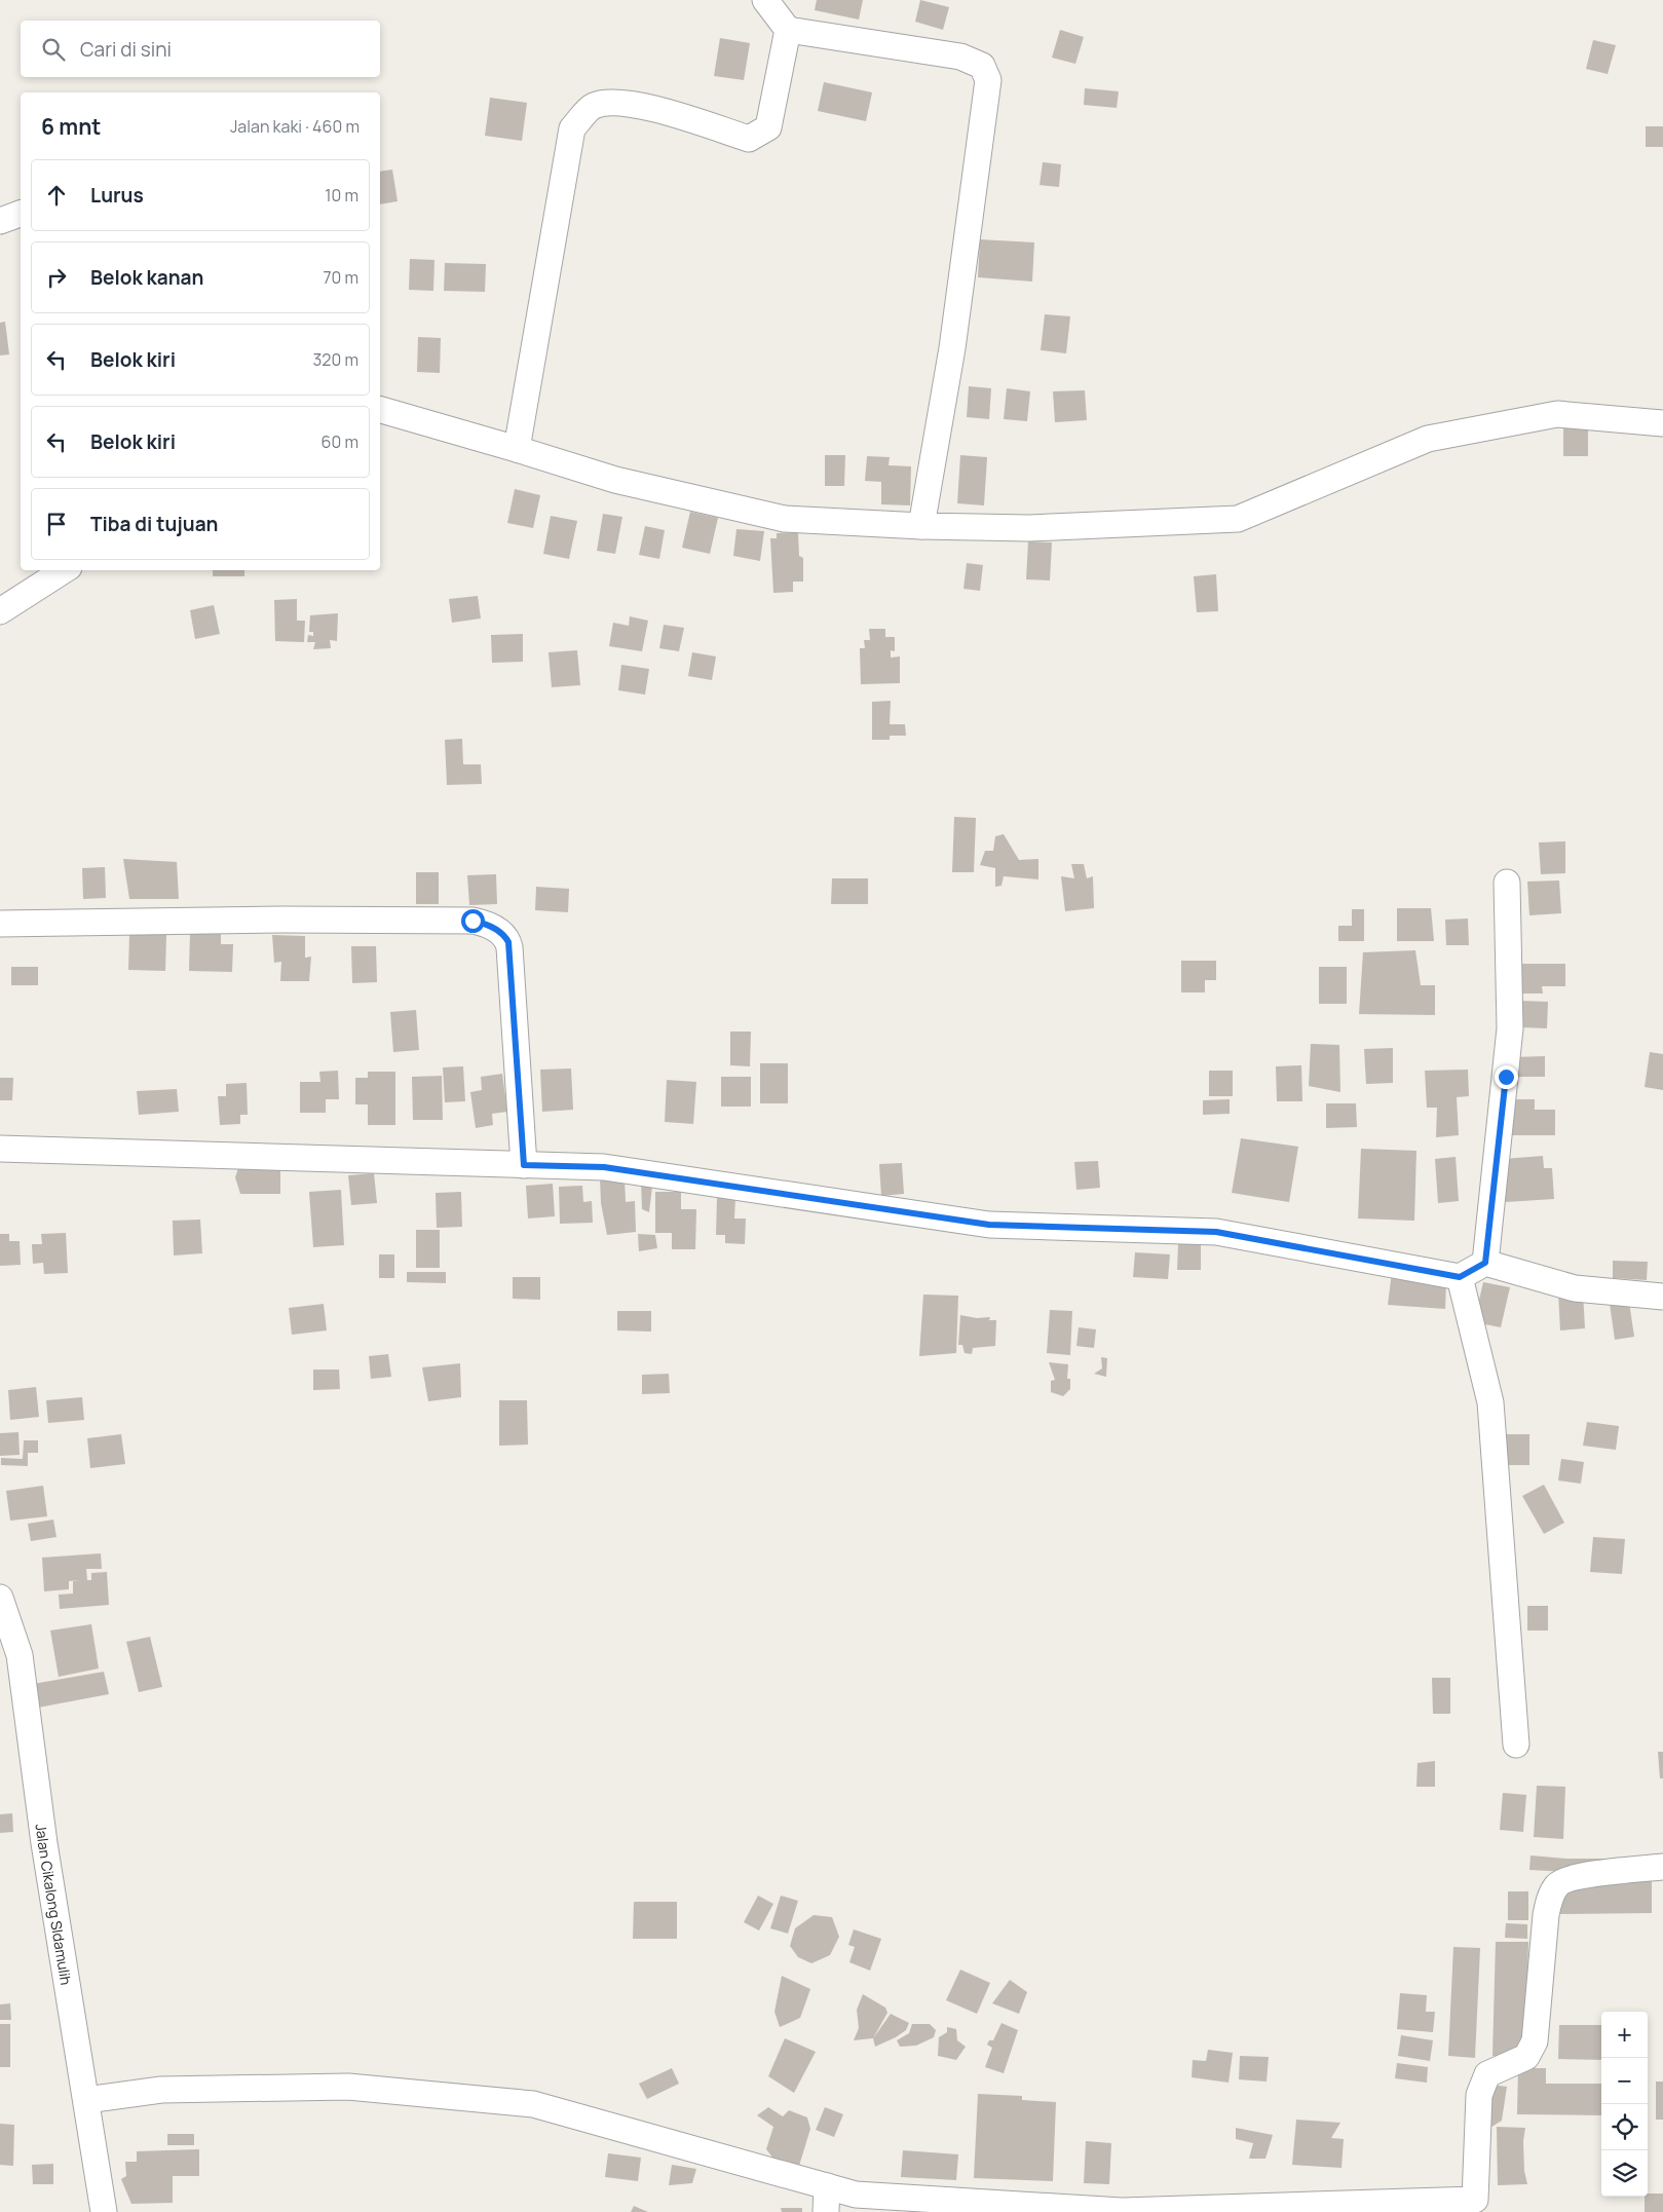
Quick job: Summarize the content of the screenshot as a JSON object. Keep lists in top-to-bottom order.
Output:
{
  "streets": {
    "street": ["Jalan Cikalong SIdamulih"]
  },
  "page": {
    "search": "Cari di sini",
    "heading": ["6 mnt", "Jalan kaki · 460 m"],
    "list": [
      ["Lurus", "10 m"],
      ["Belok kanan", "70 m"],
      ["Belok kiri", "320 m"],
      ["Belok kiri", "60 m"],
      "Tiba di tujuan"
    ],
    "map_buttons": ["+", "−"]
  }
}
